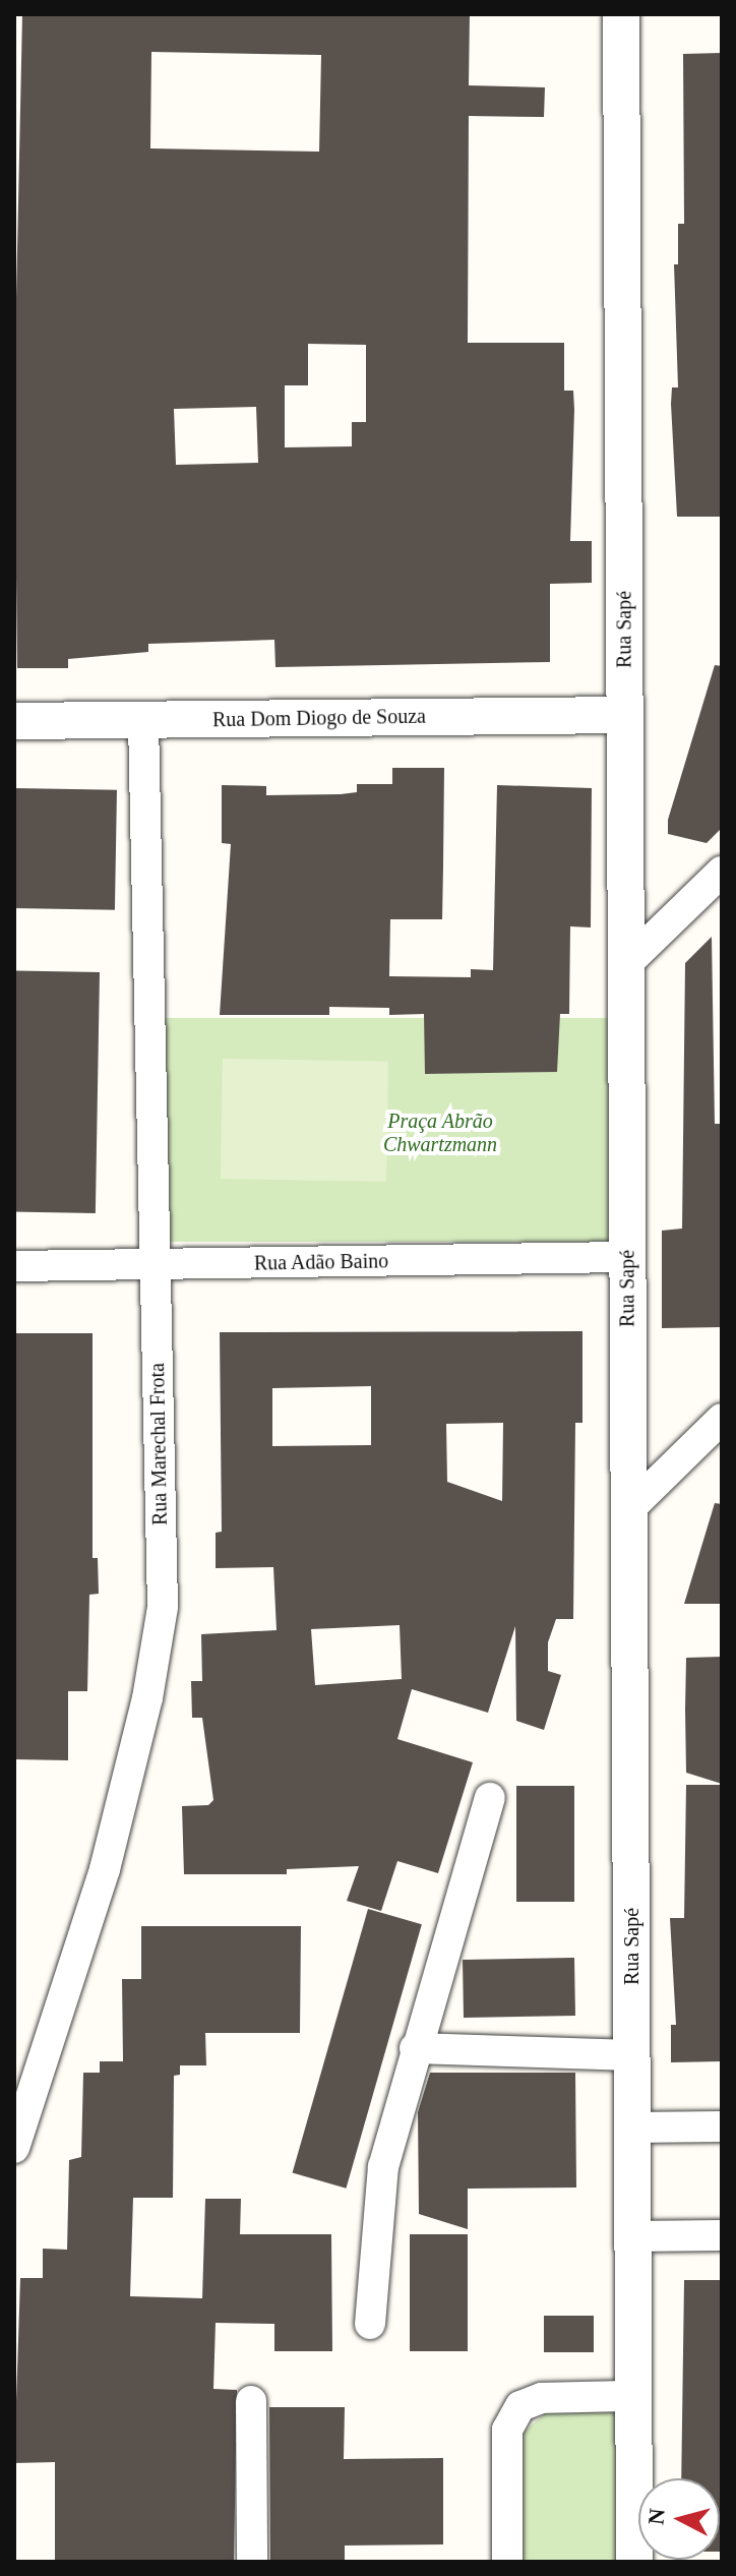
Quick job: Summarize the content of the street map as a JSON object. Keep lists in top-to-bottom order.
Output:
{
  "streets": {
    "street": [
      "Rua Sapé",
      "Rua Dom Diogo de Souza",
      "Rua Adão Baino",
      "Rua Marechal Frota"
    ]
  },
  "crossings": [
    ["Rua Sapé", "Rua Dom Diogo de Souza"],
    ["Rua Sapé", "Rua Adão Baino"],
    ["Rua Dom Diogo de Souza", "Rua Marechal Frota"],
    ["Rua Adão Baino", "Rua Marechal Frota"]
  ],
  "parks": ["Praça Abrão Chwartzmann"],
  "north": "left"
}
